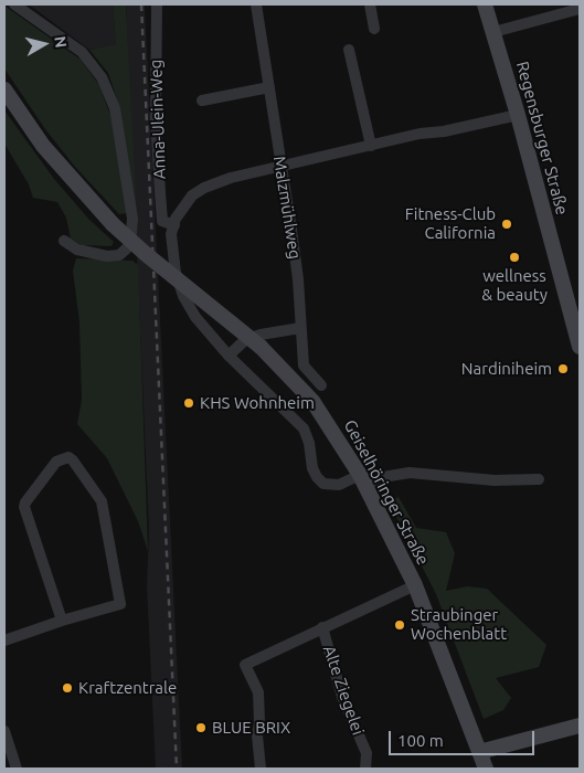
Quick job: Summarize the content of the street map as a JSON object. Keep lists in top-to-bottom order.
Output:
{
  "streets": {
    "main road": ["Regensburger Straße", "Geiselhöringer Straße"],
    "street": ["Anna-Ulein-Weg", "Malzmühlweg", "Alte Ziegelei"]
  },
  "crossings": [
    ["Geiselhöringer Straße", "Alte Ziegelei"]
  ],
  "places": [
    "Fitness-Club California",
    "wellness & beauty",
    "Nardiniheim",
    "KHS Wohnheim",
    "Straubinger Wochenblatt",
    "Kraftzentrale",
    "BLUE BRIX"
  ],
  "scale_bar": "100 m",
  "north": "right"
}
